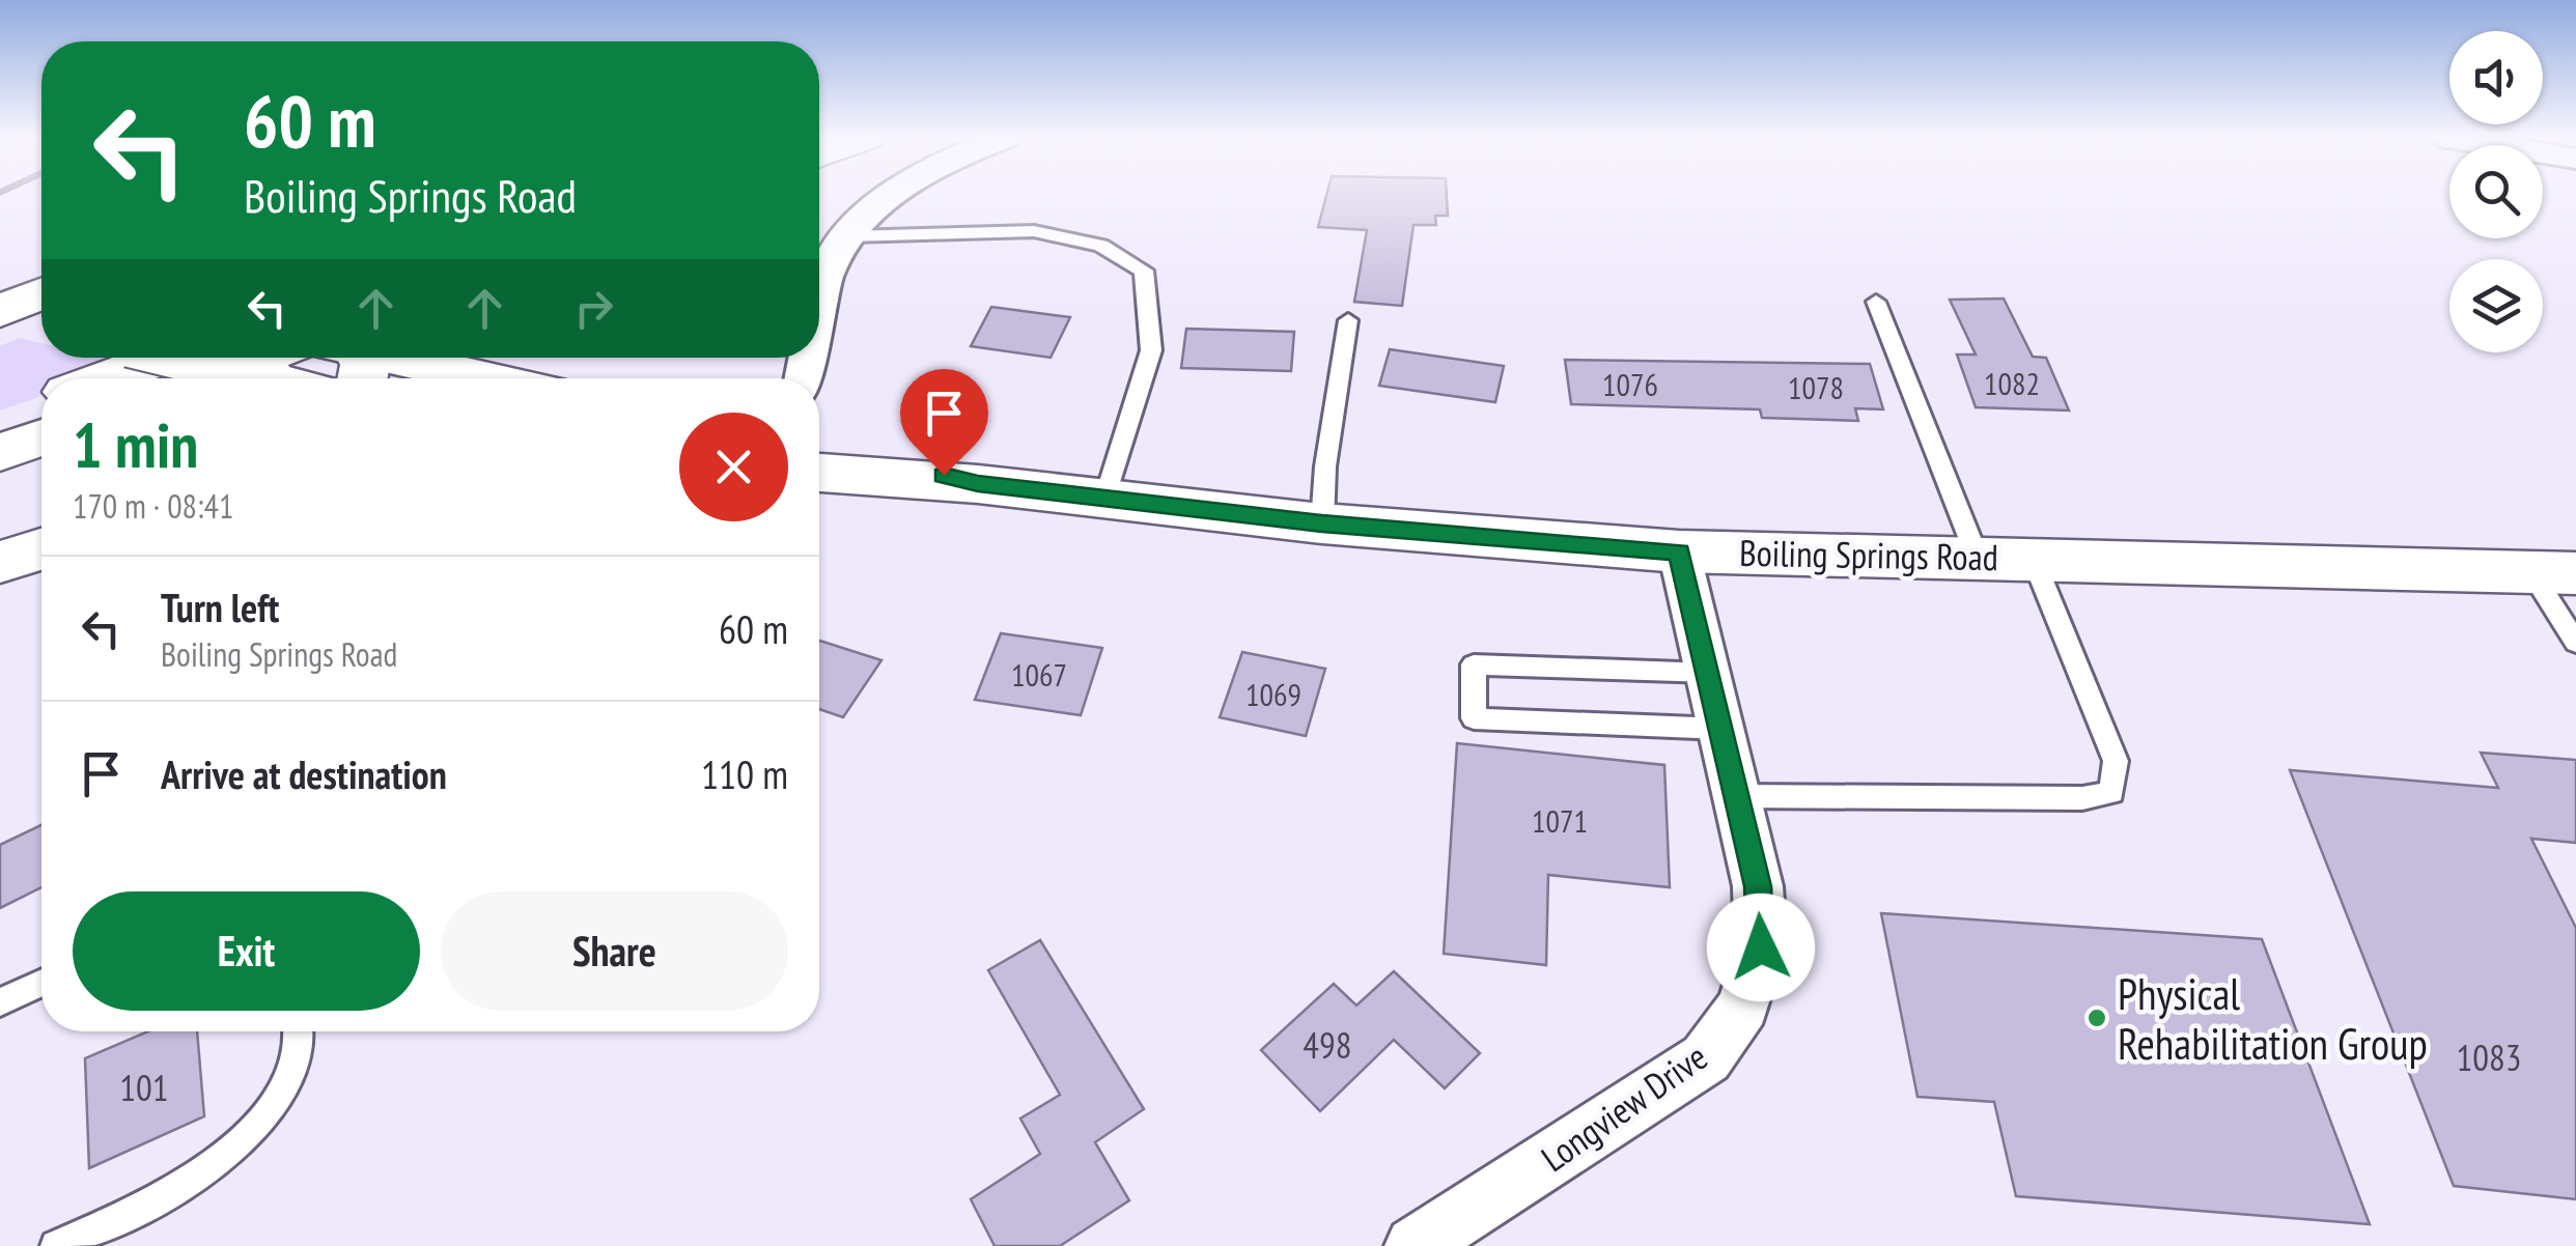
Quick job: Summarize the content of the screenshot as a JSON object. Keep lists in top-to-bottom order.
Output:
{
  "streets": {
    "main road": ["Boiling Springs Road"],
    "street": ["Longview Drive"]
  },
  "crossings": [
    ["Boiling Springs Road", "Longview Drive"]
  ],
  "places": ["Physical Rehabilitation Group"],
  "house_numbers": [
    "1082",
    "1076",
    "1078",
    "1067",
    "1069",
    "1071",
    "498",
    "1083",
    "101"
  ],
  "page": {
    "turn": ["60 m", "Boiling Springs Road"],
    "heading": ["1 min", "170 m · 08:41"],
    "list": [
      {
        "name": "Turn left",
        "note": "Boiling Springs Road",
        "value": "60 m"
      },
      {
        "name": "Arrive at destination",
        "value": "110 m"
      }
    ],
    "buttons": ["Exit", "Share"]
  }
}
